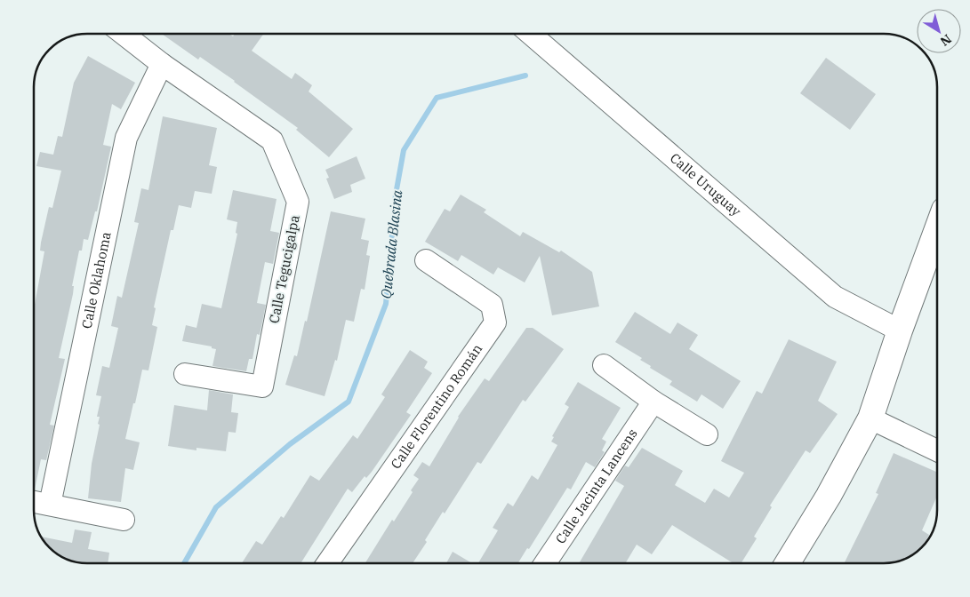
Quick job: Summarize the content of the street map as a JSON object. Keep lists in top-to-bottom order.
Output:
{
  "streets": {
    "street": [
      "Calle Uruguay",
      "Calle Tegucigalpa",
      "Calle Oklahoma",
      "Calle Florentino Román",
      "Calle Jacinta Lancens"
    ]
  },
  "crossings": [
    ["Calle Tegucigalpa", "Calle Oklahoma"]
  ],
  "water": ["Quebrada Blasina"],
  "north": "bottom right"
}
